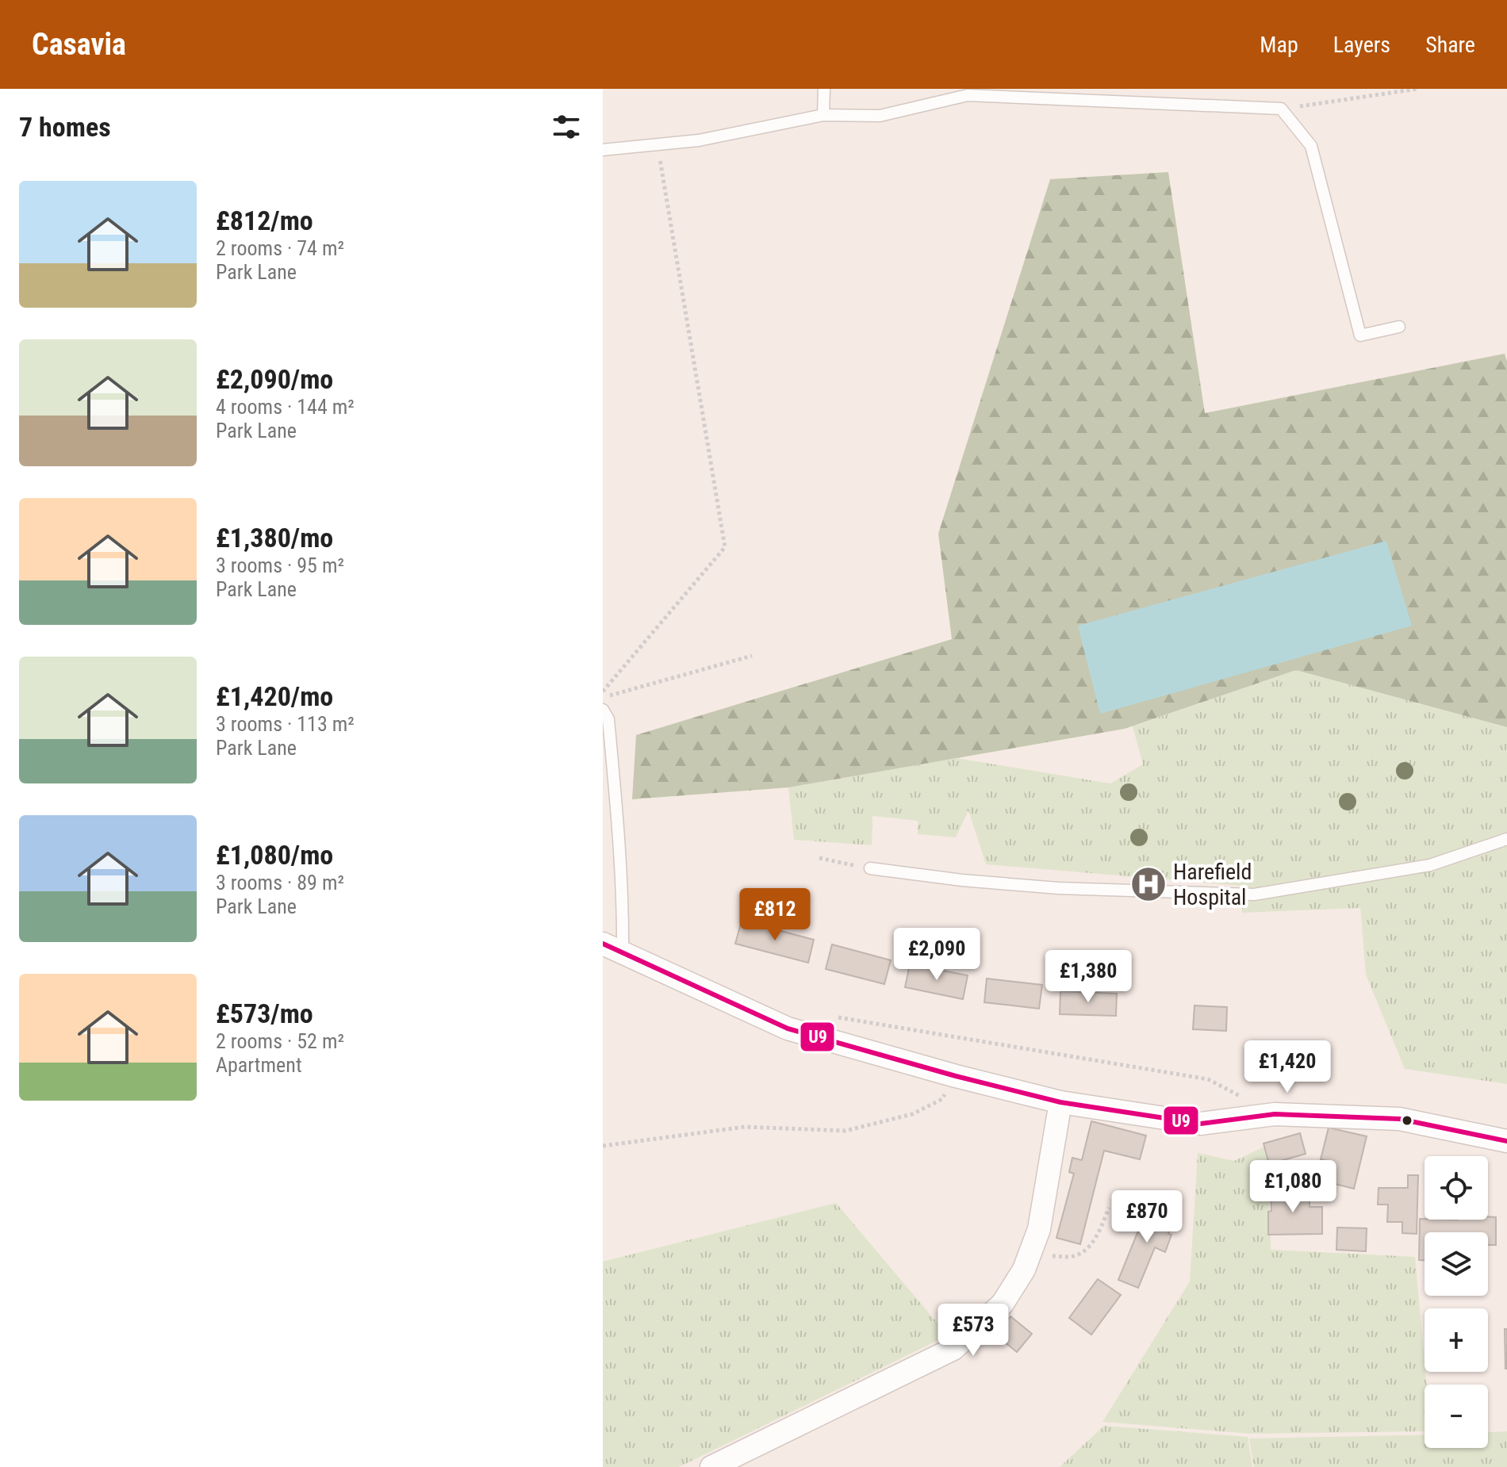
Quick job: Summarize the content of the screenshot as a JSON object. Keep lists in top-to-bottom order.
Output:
{
  "places": {
    "hospital": ["Harefield Hospital"]
  },
  "lines": ["transit line U9"],
  "page": {
    "header": "Casavia",
    "nav": ["Map", "Layers", "Share"],
    "heading": "7 homes",
    "list": [
      {
        "name": "£812/mo",
        "note": "2 rooms · 74 m² · Park Lane"
      },
      {
        "name": "£2,090/mo",
        "note": "4 rooms · 144 m² · Park Lane"
      },
      {
        "name": "£1,380/mo",
        "note": "3 rooms · 95 m² · Park Lane"
      },
      {
        "name": "£1,420/mo",
        "note": "3 rooms · 113 m² · Park Lane"
      },
      {
        "name": "£1,080/mo",
        "note": "3 rooms · 89 m² · Park Lane"
      },
      {
        "name": "£573/mo",
        "note": "2 rooms · 52 m² · Apartment"
      }
    ],
    "price": [
      "£812",
      "£2,090",
      "£1,380",
      "£1,420",
      "£1,080",
      "£870",
      "£573"
    ],
    "map_buttons": ["+", "−"]
  }
}
